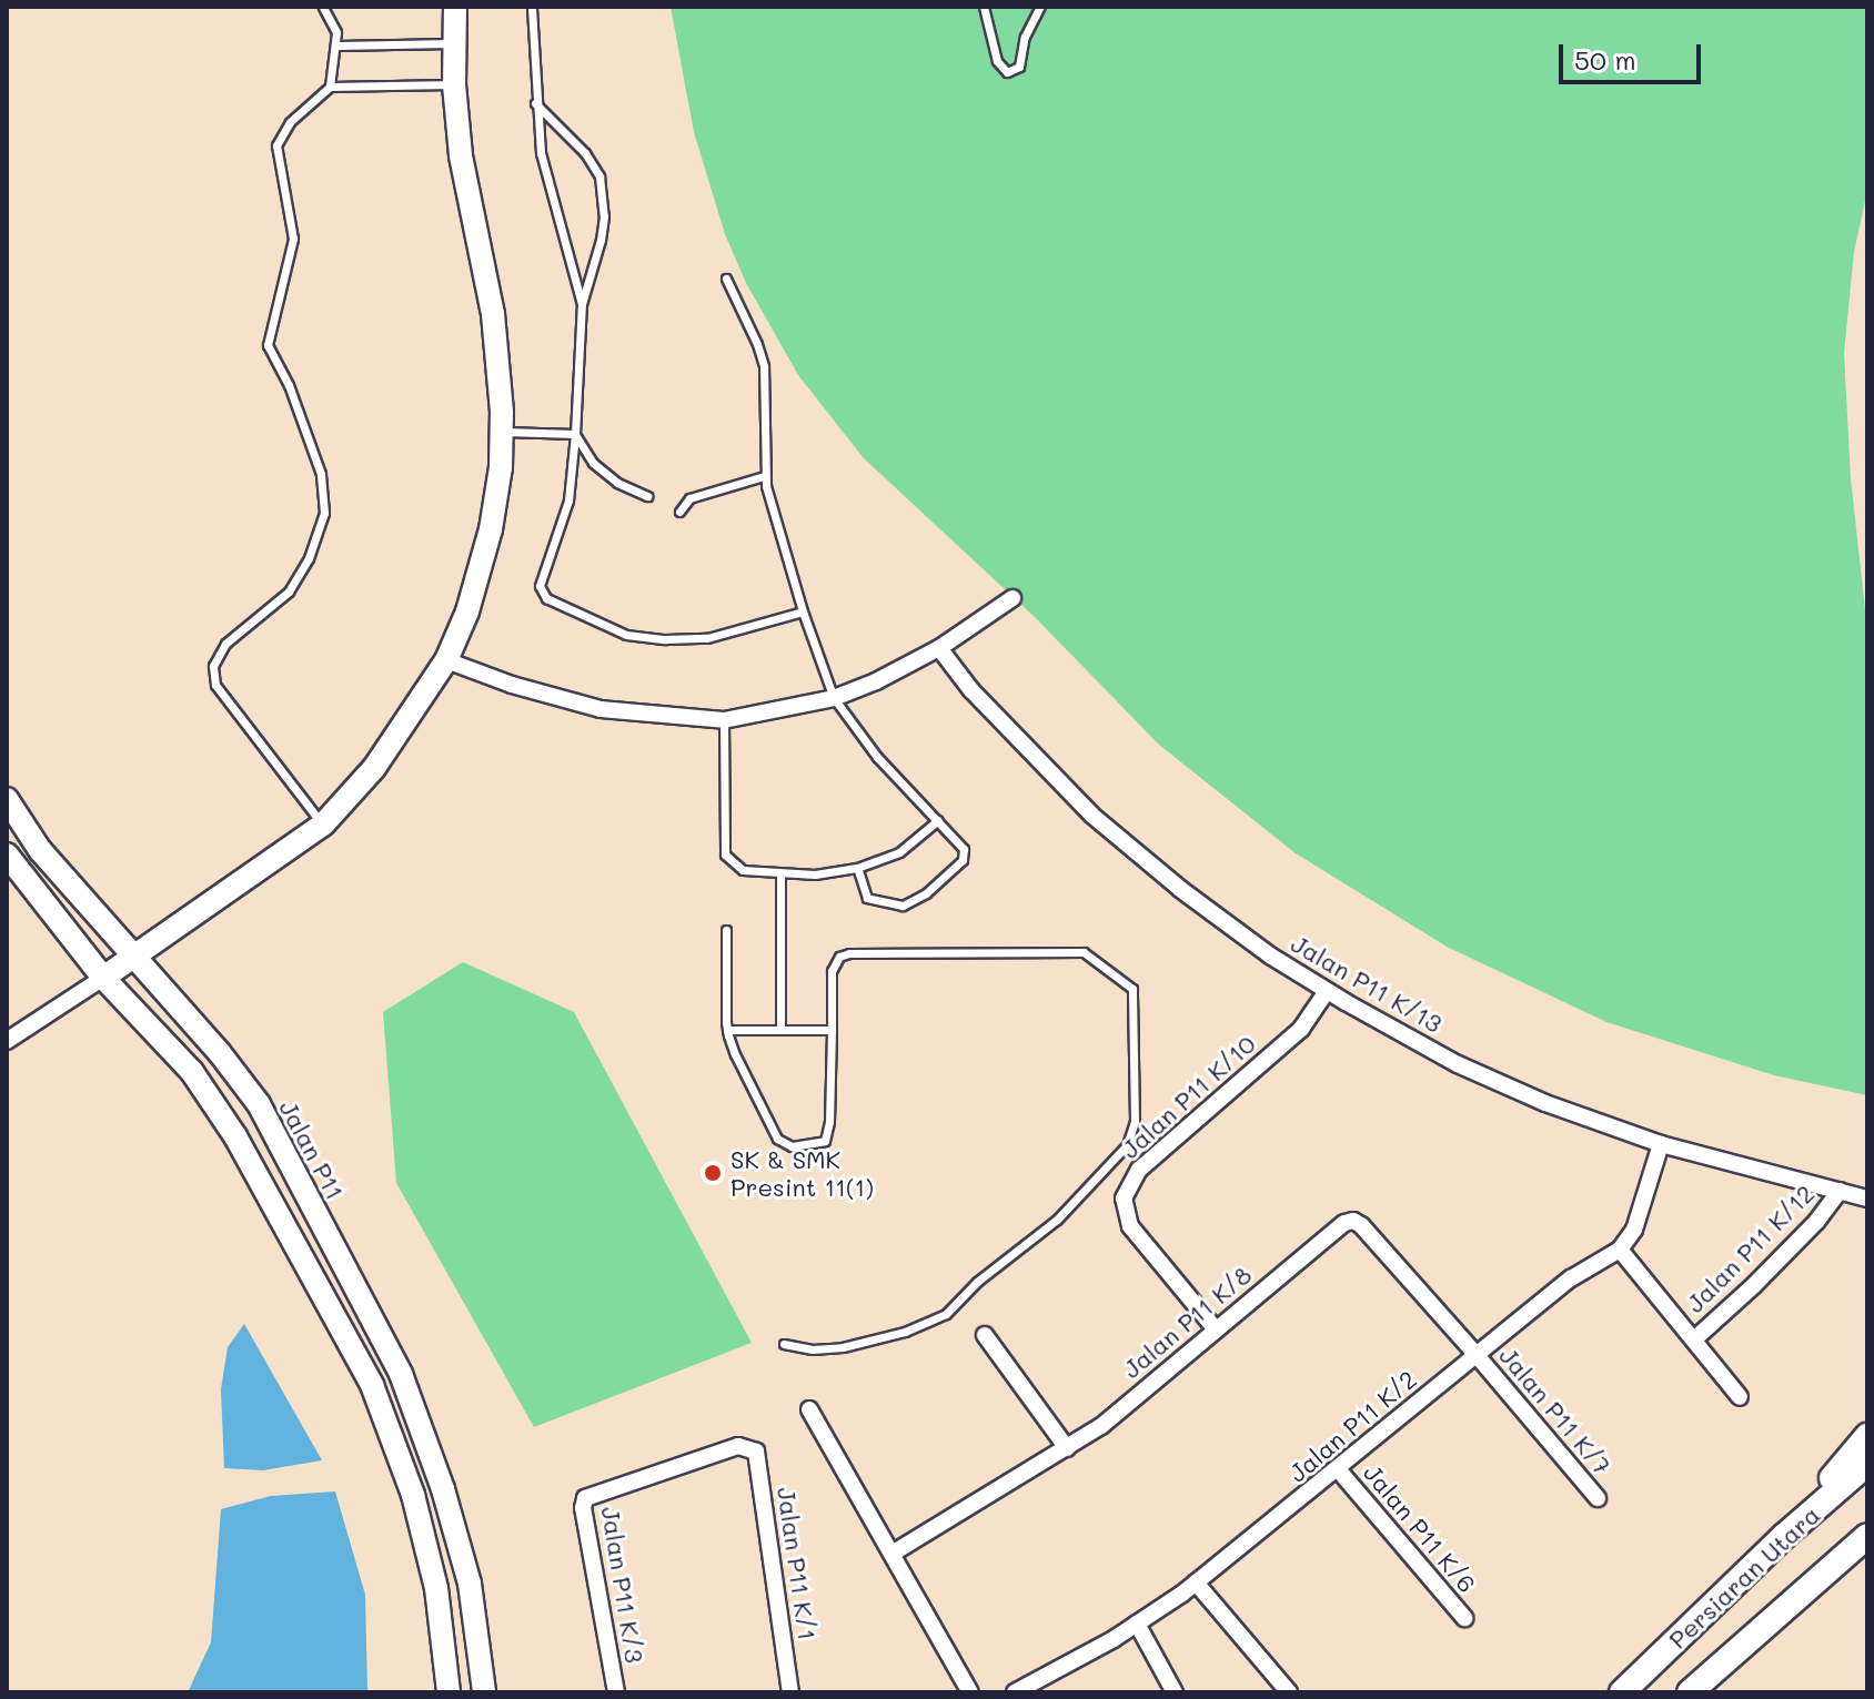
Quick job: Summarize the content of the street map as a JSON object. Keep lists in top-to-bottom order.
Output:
{
  "streets": {
    "main road": ["Jalan P11", "Persiaran Utara"],
    "street": [
      "Jalan P11 K/13",
      "Jalan P11 K/10",
      "Jalan P11 K/12",
      "Jalan P11 K/8",
      "Jalan P11 K/7",
      "Jalan P11 K/2",
      "Jalan P11 K/6",
      "Jalan P11 K/1",
      "Jalan P11 K/3"
    ]
  },
  "crossings": [
    ["Jalan P11 K/13", "Jalan P11 K/10"],
    ["Jalan P11 K/13", "Jalan P11 K/12"],
    ["Jalan P11 K/10", "Jalan P11 K/8"],
    ["Jalan P11 K/8", "Jalan P11 K/7"],
    ["Jalan P11 K/8", "Jalan P11 K/2"],
    ["Jalan P11 K/7", "Jalan P11 K/2"],
    ["Jalan P11 K/2", "Jalan P11 K/6"],
    ["Jalan P11 K/1", "Jalan P11 K/3"]
  ],
  "places": ["SK & SMK Presint 11(1)"],
  "scale_bar": "50 m"
}
